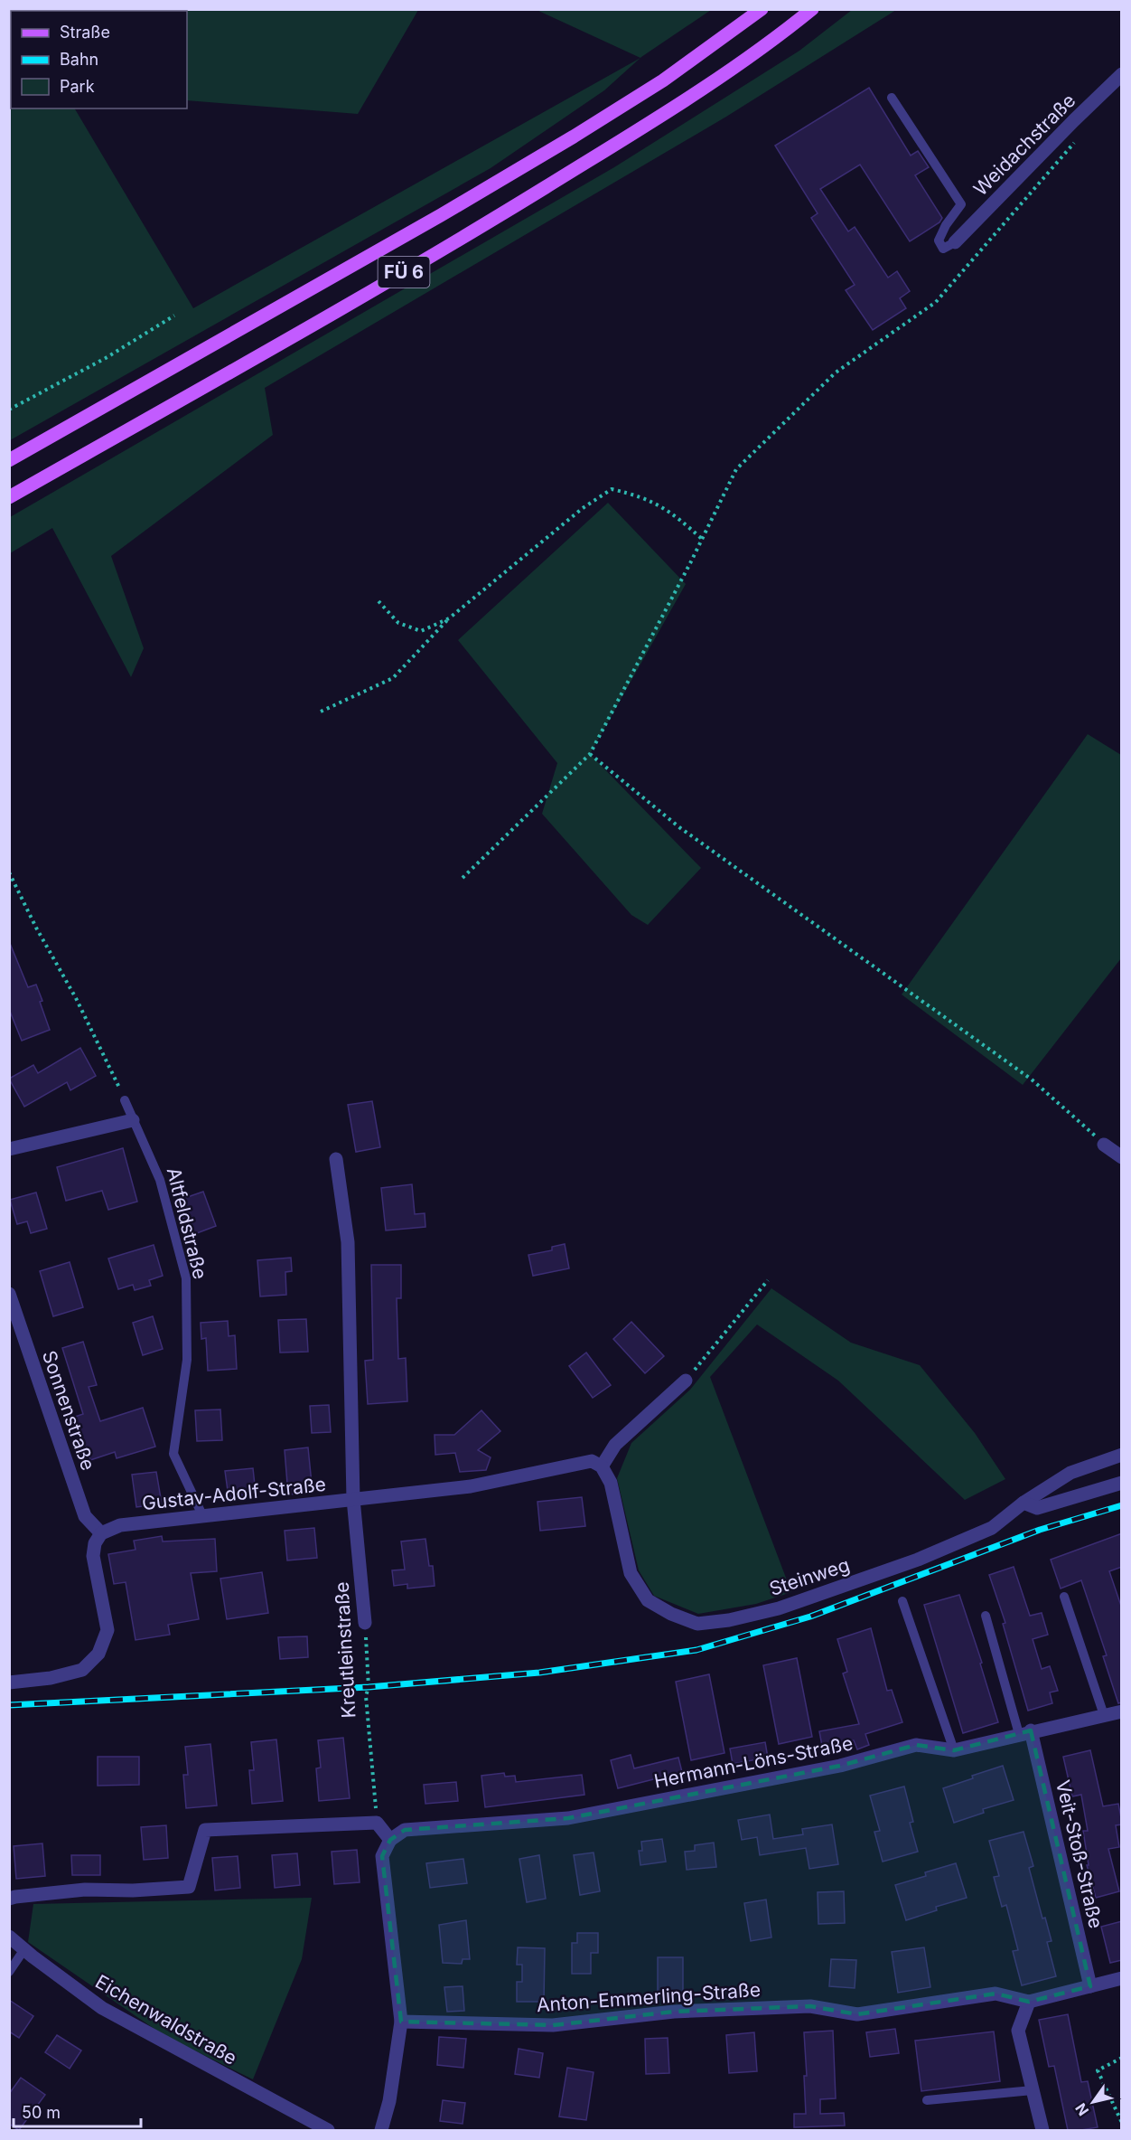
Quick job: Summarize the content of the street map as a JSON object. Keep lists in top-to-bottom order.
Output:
{
  "streets": {
    "main road": ["FÜ 6"],
    "street": [
      "Weidachstraße",
      "Sonnenstraße",
      "Gustav-Adolf-Straße",
      "Steinweg",
      "Kreutleinstraße",
      "Hermann-Löns-Straße",
      "Veit-Stoß-Straße",
      "Anton-Emmerling-Straße",
      "Eichenwaldstraße"
    ],
    "lane": ["Altfeldstraße"]
  },
  "crossings": [
    ["Altfeldstraße", "Gustav-Adolf-Straße"],
    ["Sonnenstraße", "Gustav-Adolf-Straße"],
    ["Gustav-Adolf-Straße", "Steinweg"],
    ["Gustav-Adolf-Straße", "Kreutleinstraße"],
    ["Hermann-Löns-Straße", "Veit-Stoß-Straße"],
    ["Veit-Stoß-Straße", "Anton-Emmerling-Straße"]
  ],
  "legend": ["Straße", "Bahn", "Park"],
  "scale_bar": "50 m",
  "north": "bottom left"
}
